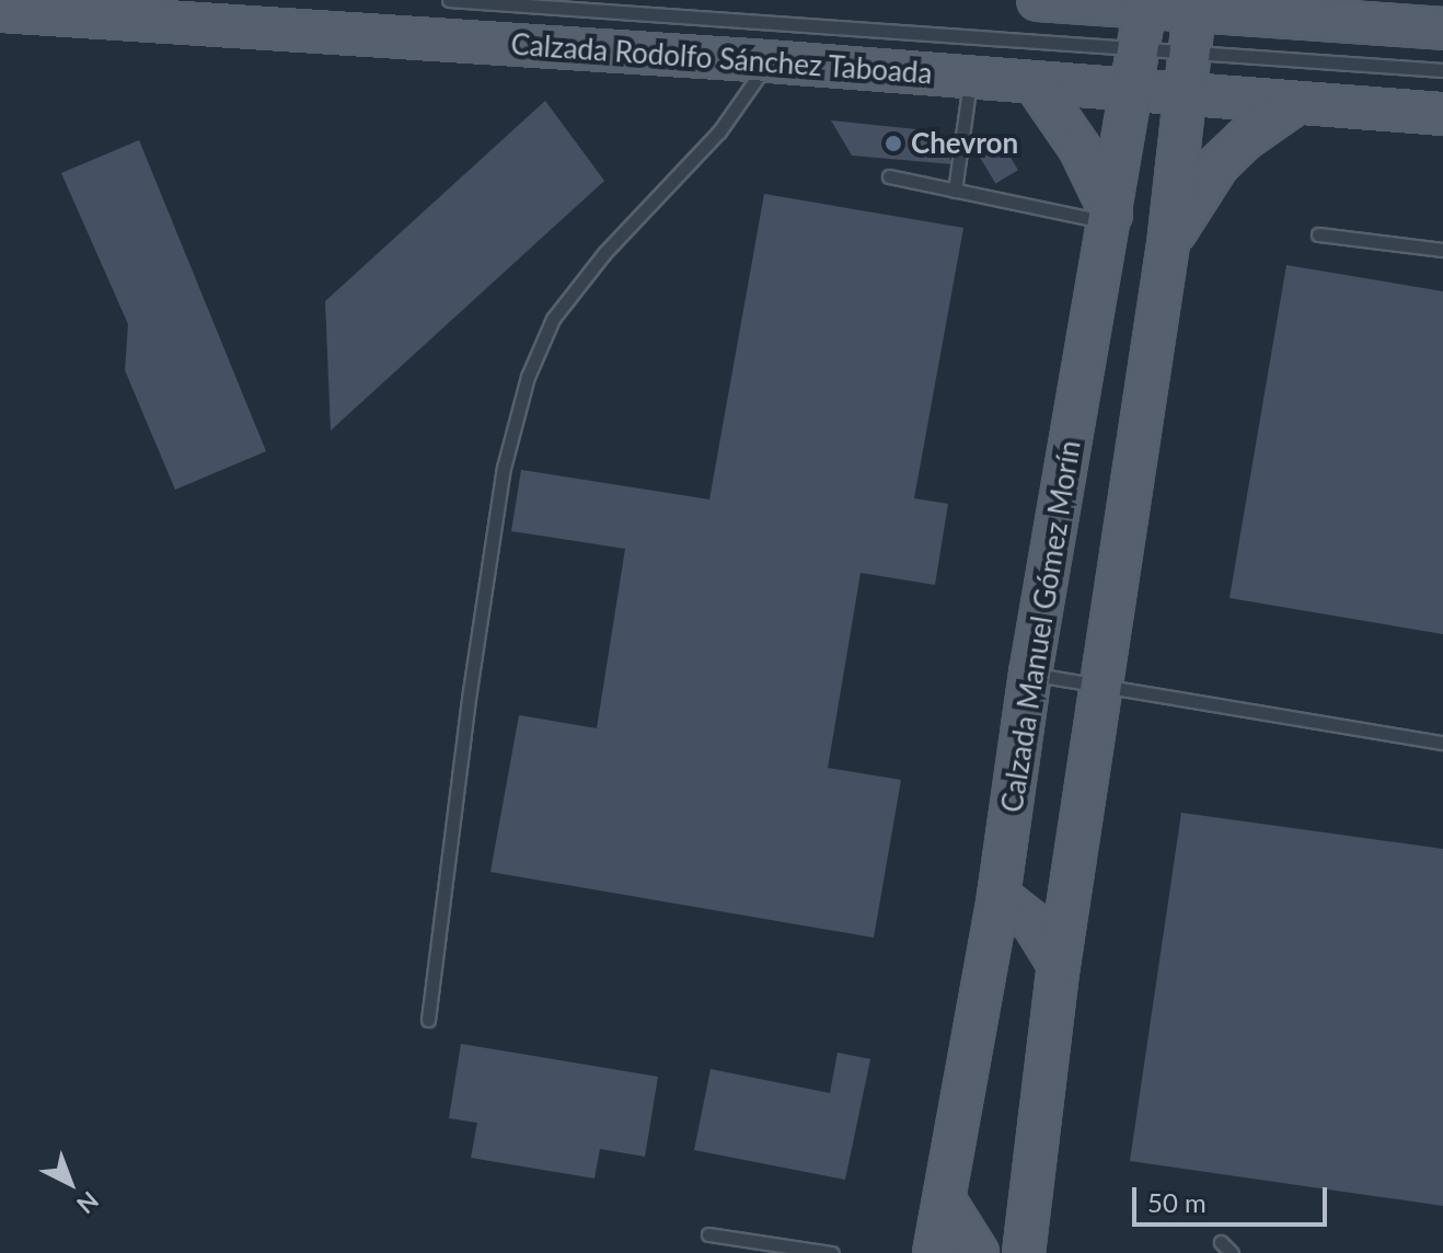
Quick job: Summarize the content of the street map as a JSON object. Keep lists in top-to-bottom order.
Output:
{
  "streets": {
    "main road": ["Calzada Rodolfo Sánchez Taboada", "Calzada Manuel Gómez Morín"]
  },
  "crossings": [
    ["Calzada Rodolfo Sánchez Taboada", "Calzada Manuel Gómez Morín"]
  ],
  "places": ["Chevron"],
  "scale_bar": "50 m",
  "north": "bottom right"
}
